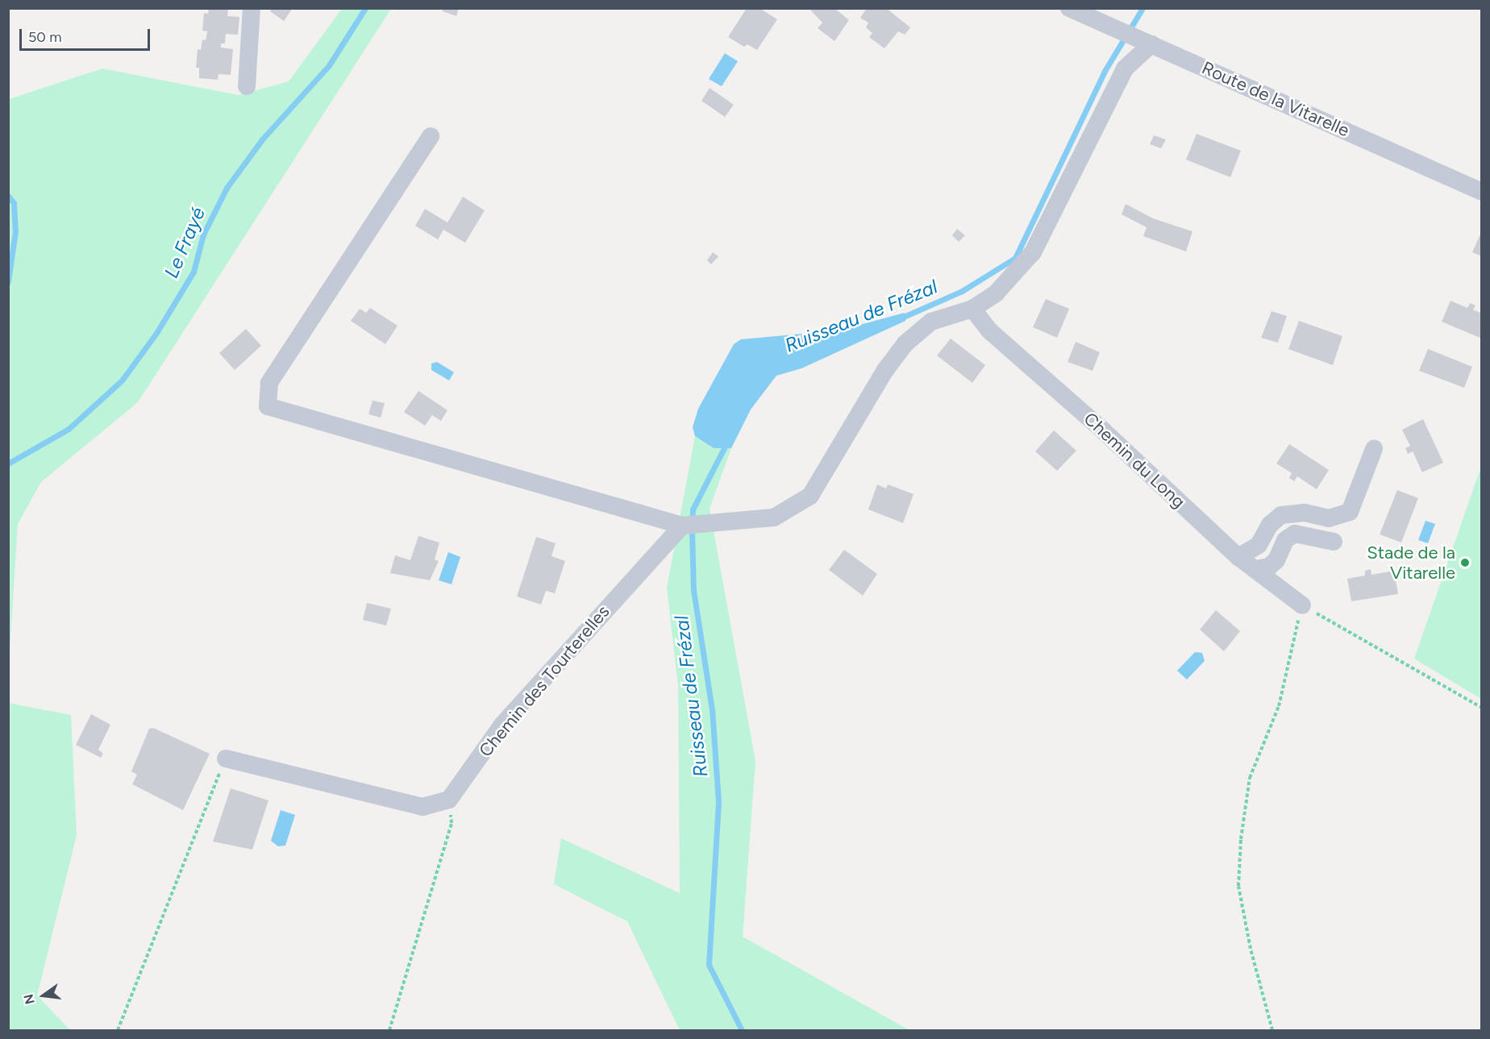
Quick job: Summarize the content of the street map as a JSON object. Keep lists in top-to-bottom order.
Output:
{
  "streets": {
    "street": ["Route de la Vitarelle", "Chemin du Long", "Chemin des Tourterelles"]
  },
  "water": ["Le Frayé", "Ruisseau de Frézal"],
  "places": ["Stade de la Vitarelle"],
  "scale_bar": "50 m",
  "north": "left"
}
